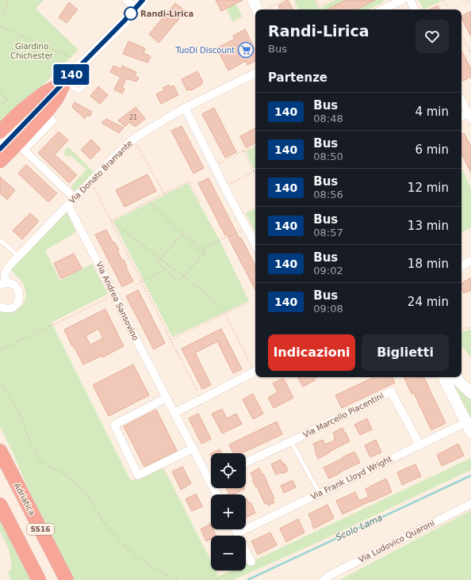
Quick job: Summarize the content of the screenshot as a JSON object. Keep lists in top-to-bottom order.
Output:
{
  "streets": {
    "highway": ["Adriatica", "SS16"],
    "street": [
      "Via Donato Bramante",
      "Via Andrea Sansovino",
      "Via Marcello Piacentini",
      "Via Frank Lloyd Wright",
      "Via Ludovico Quaroni"
    ]
  },
  "crossings": [
    ["Via Donato Bramante", "Via Andrea Sansovino"],
    ["Via Marcello Piacentini", "Via Frank Lloyd Wright"],
    ["Adriatica", "SS16"]
  ],
  "water": ["Scolo Lama"],
  "parks": ["Giardino Chichester"],
  "places": {
    "other": ["Randi-Lirica"],
    "supermarket": ["TuoDi Discount"]
  },
  "lines": ["bus line 140"],
  "house_numbers": ["21"],
  "page": {
    "on_map": "140",
    "heading": [
      ["Randi-Lirica", "Bus"],
      "Partenze"
    ],
    "list": [
      {
        "mark": "140",
        "name": "Bus",
        "note": "08:48",
        "value": "4 min"
      },
      {
        "mark": "140",
        "name": "Bus",
        "note": "08:50",
        "value": "6 min"
      },
      {
        "mark": "140",
        "name": "Bus",
        "note": "08:56",
        "value": "12 min"
      },
      {
        "mark": "140",
        "name": "Bus",
        "note": "08:57",
        "value": "13 min"
      },
      {
        "mark": "140",
        "name": "Bus",
        "note": "09:02",
        "value": "18 min"
      },
      {
        "mark": "140",
        "name": "Bus",
        "note": "09:08",
        "value": "24 min"
      }
    ],
    "buttons": ["Indicazioni", "Biglietti"],
    "map_buttons": ["+", "−"]
  }
}
